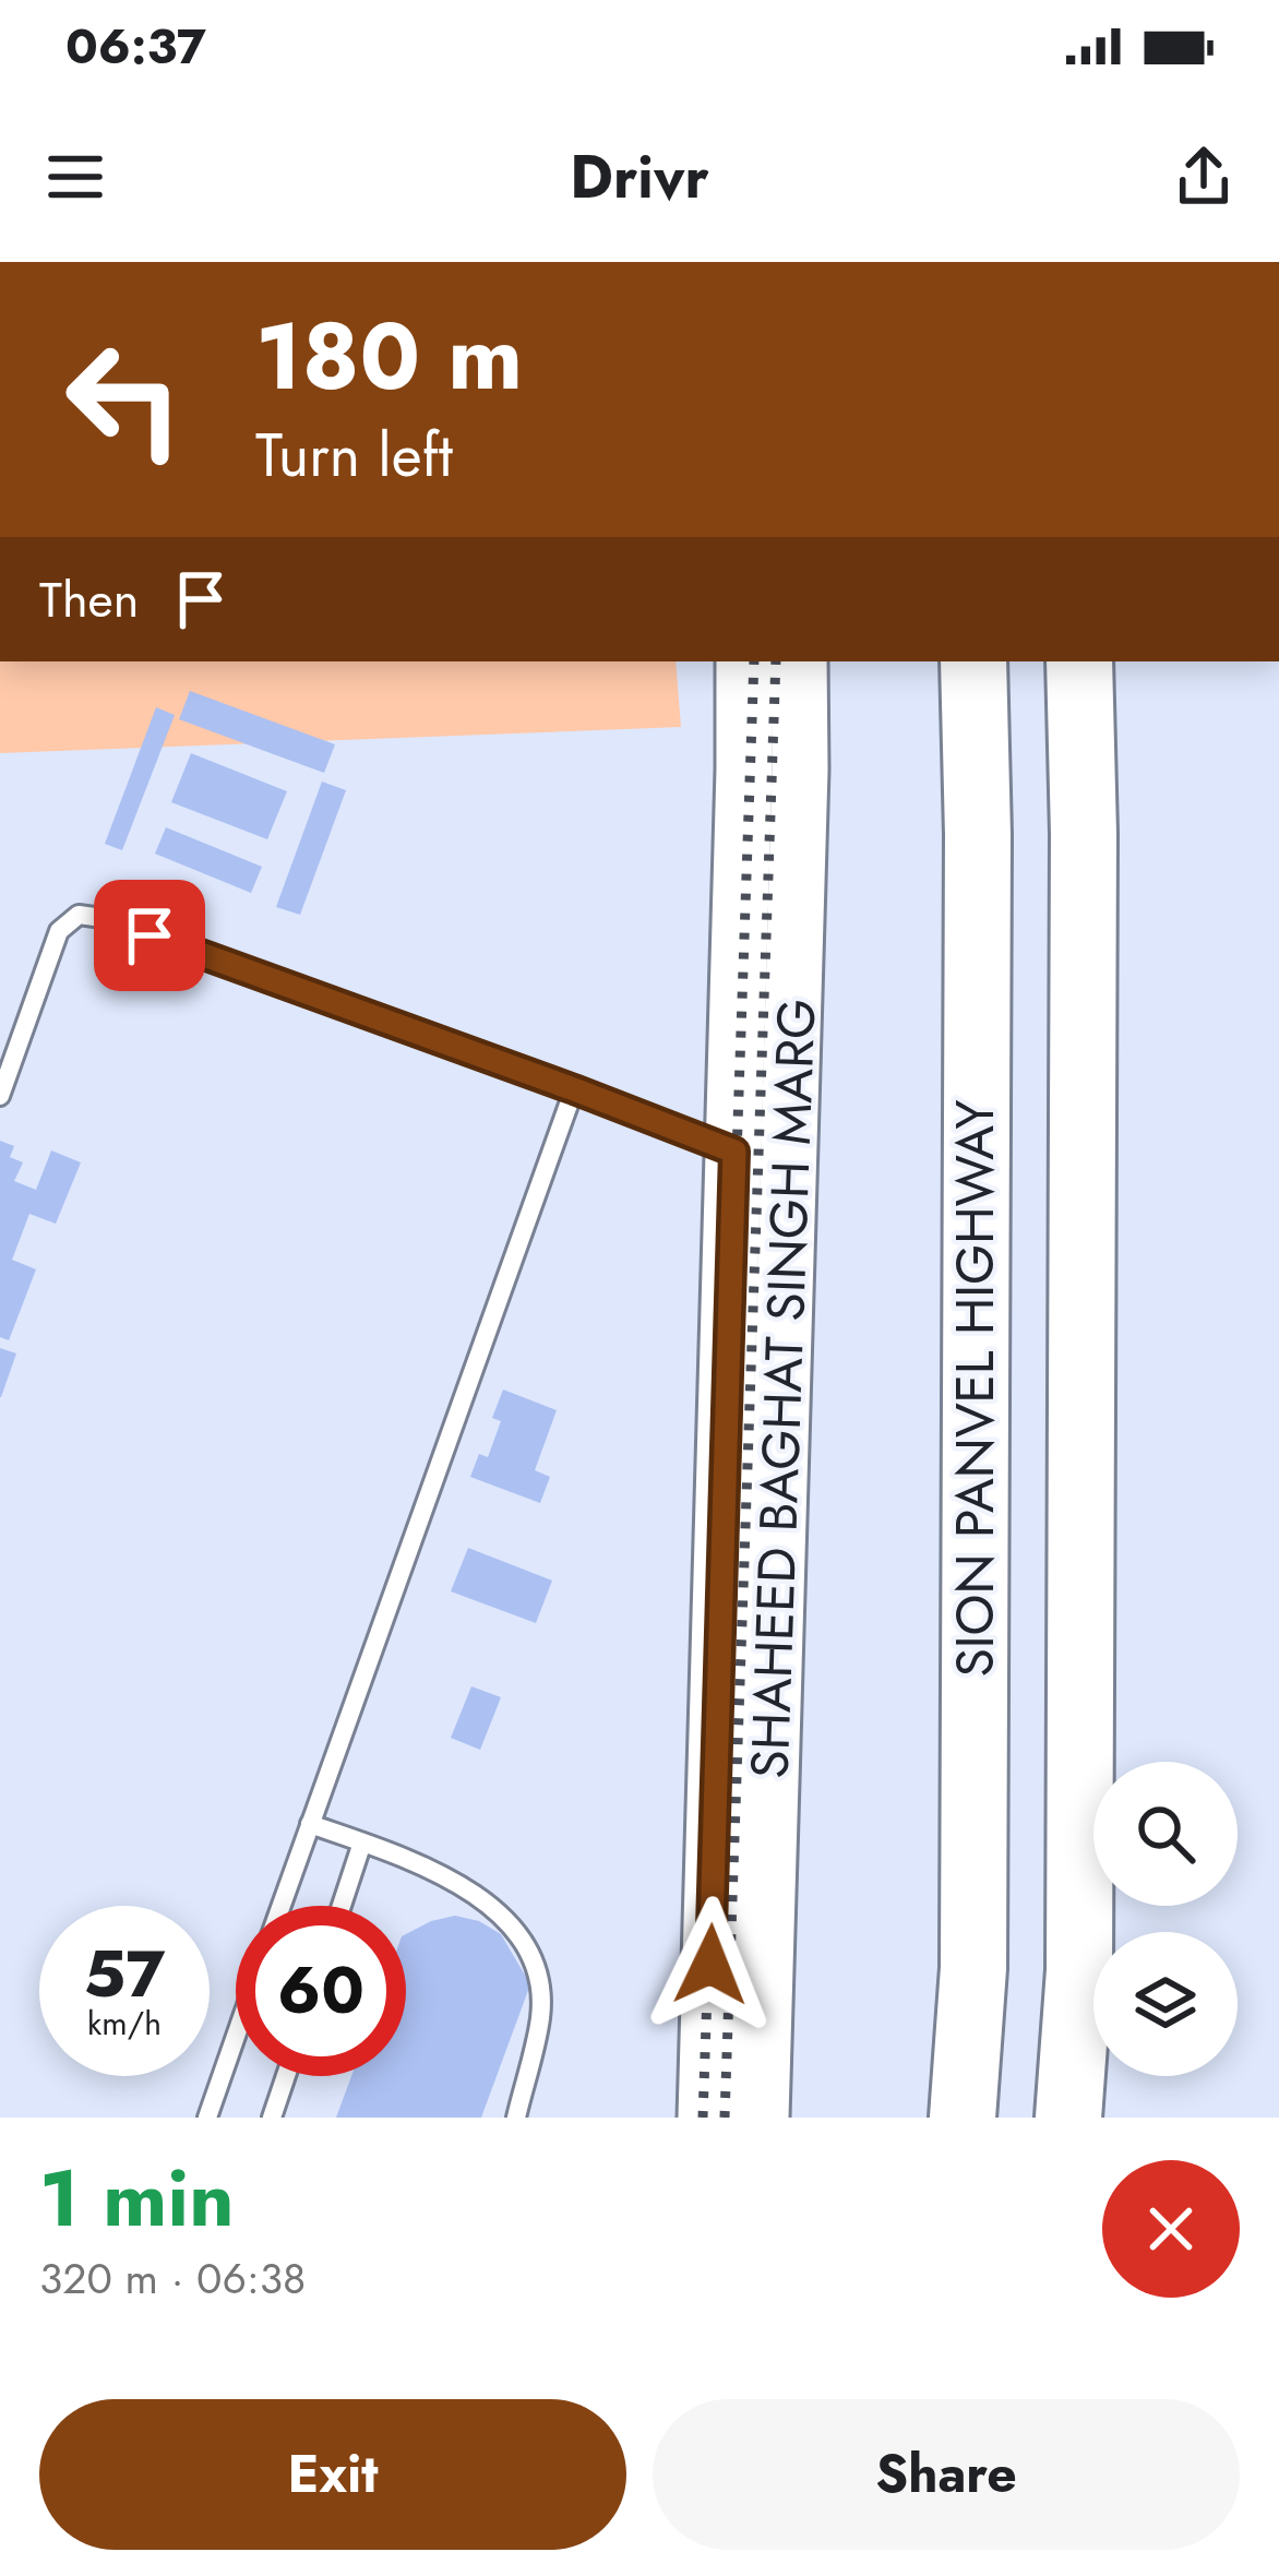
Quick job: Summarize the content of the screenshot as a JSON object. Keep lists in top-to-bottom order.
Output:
{
  "streets": {
    "highway": ["SION PANVEL HIGHWAY"],
    "main road": ["SHAHEED BAGHAT SINGH MARG"]
  },
  "page": {
    "status": "06:37",
    "header": "Drivr",
    "turn": ["180 m", "Turn left"],
    "then": "Then",
    "speed": "57 km/h",
    "limit": "60",
    "heading": ["1 min", "320 m · 06:38"],
    "buttons": ["Exit", "Share"]
  }
}
